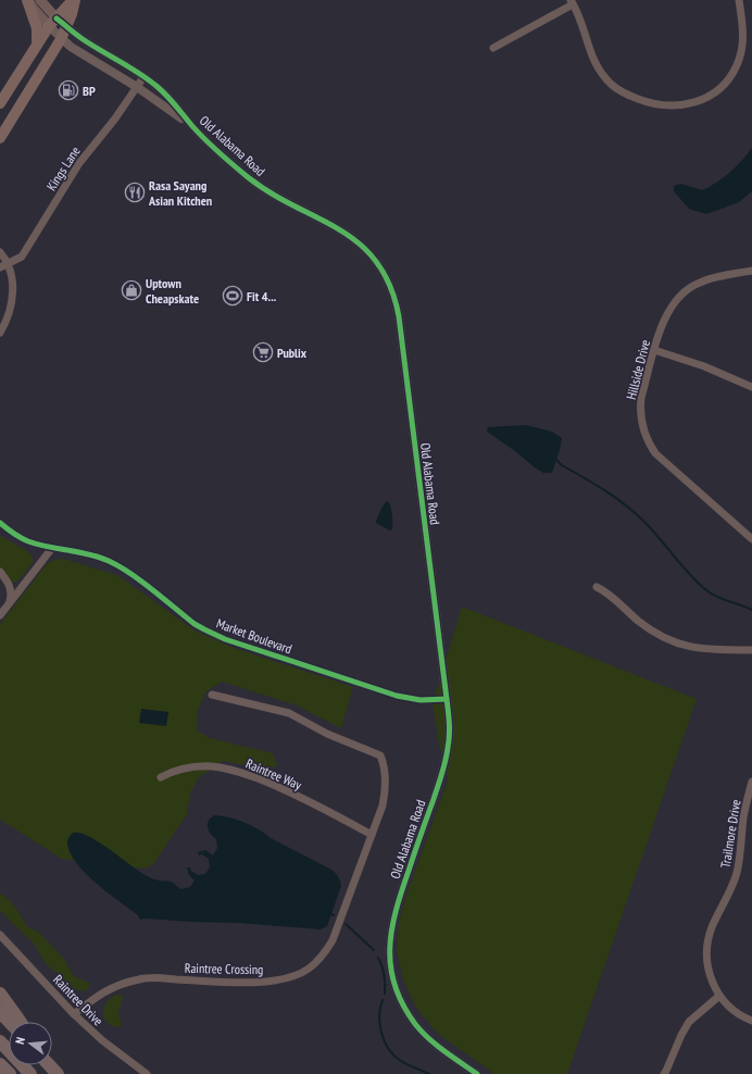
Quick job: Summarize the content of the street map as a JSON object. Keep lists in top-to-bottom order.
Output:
{
  "streets": {
    "main road": ["Old Alabama Road"],
    "street": [
      "Kings Lane",
      "Hillside Drive",
      "Market Boulevard",
      "Raintree Way",
      "Trailmore Drive",
      "Raintree Crossing",
      "Raintree Drive"
    ]
  },
  "crossings": [
    ["Old Alabama Road", "Kings Lane"],
    ["Old Alabama Road", "Market Boulevard"],
    ["Raintree Way", "Raintree Crossing"],
    ["Raintree Crossing", "Raintree Drive"]
  ],
  "places": {
    "fuel station": ["BP"],
    "restaurant": ["Rasa Sayang Asian Kitchen"],
    "shop": ["Uptown Cheapskate"],
    "sports": ["Fit 4..."],
    "supermarket": ["Publix"]
  },
  "north": "left"
}
